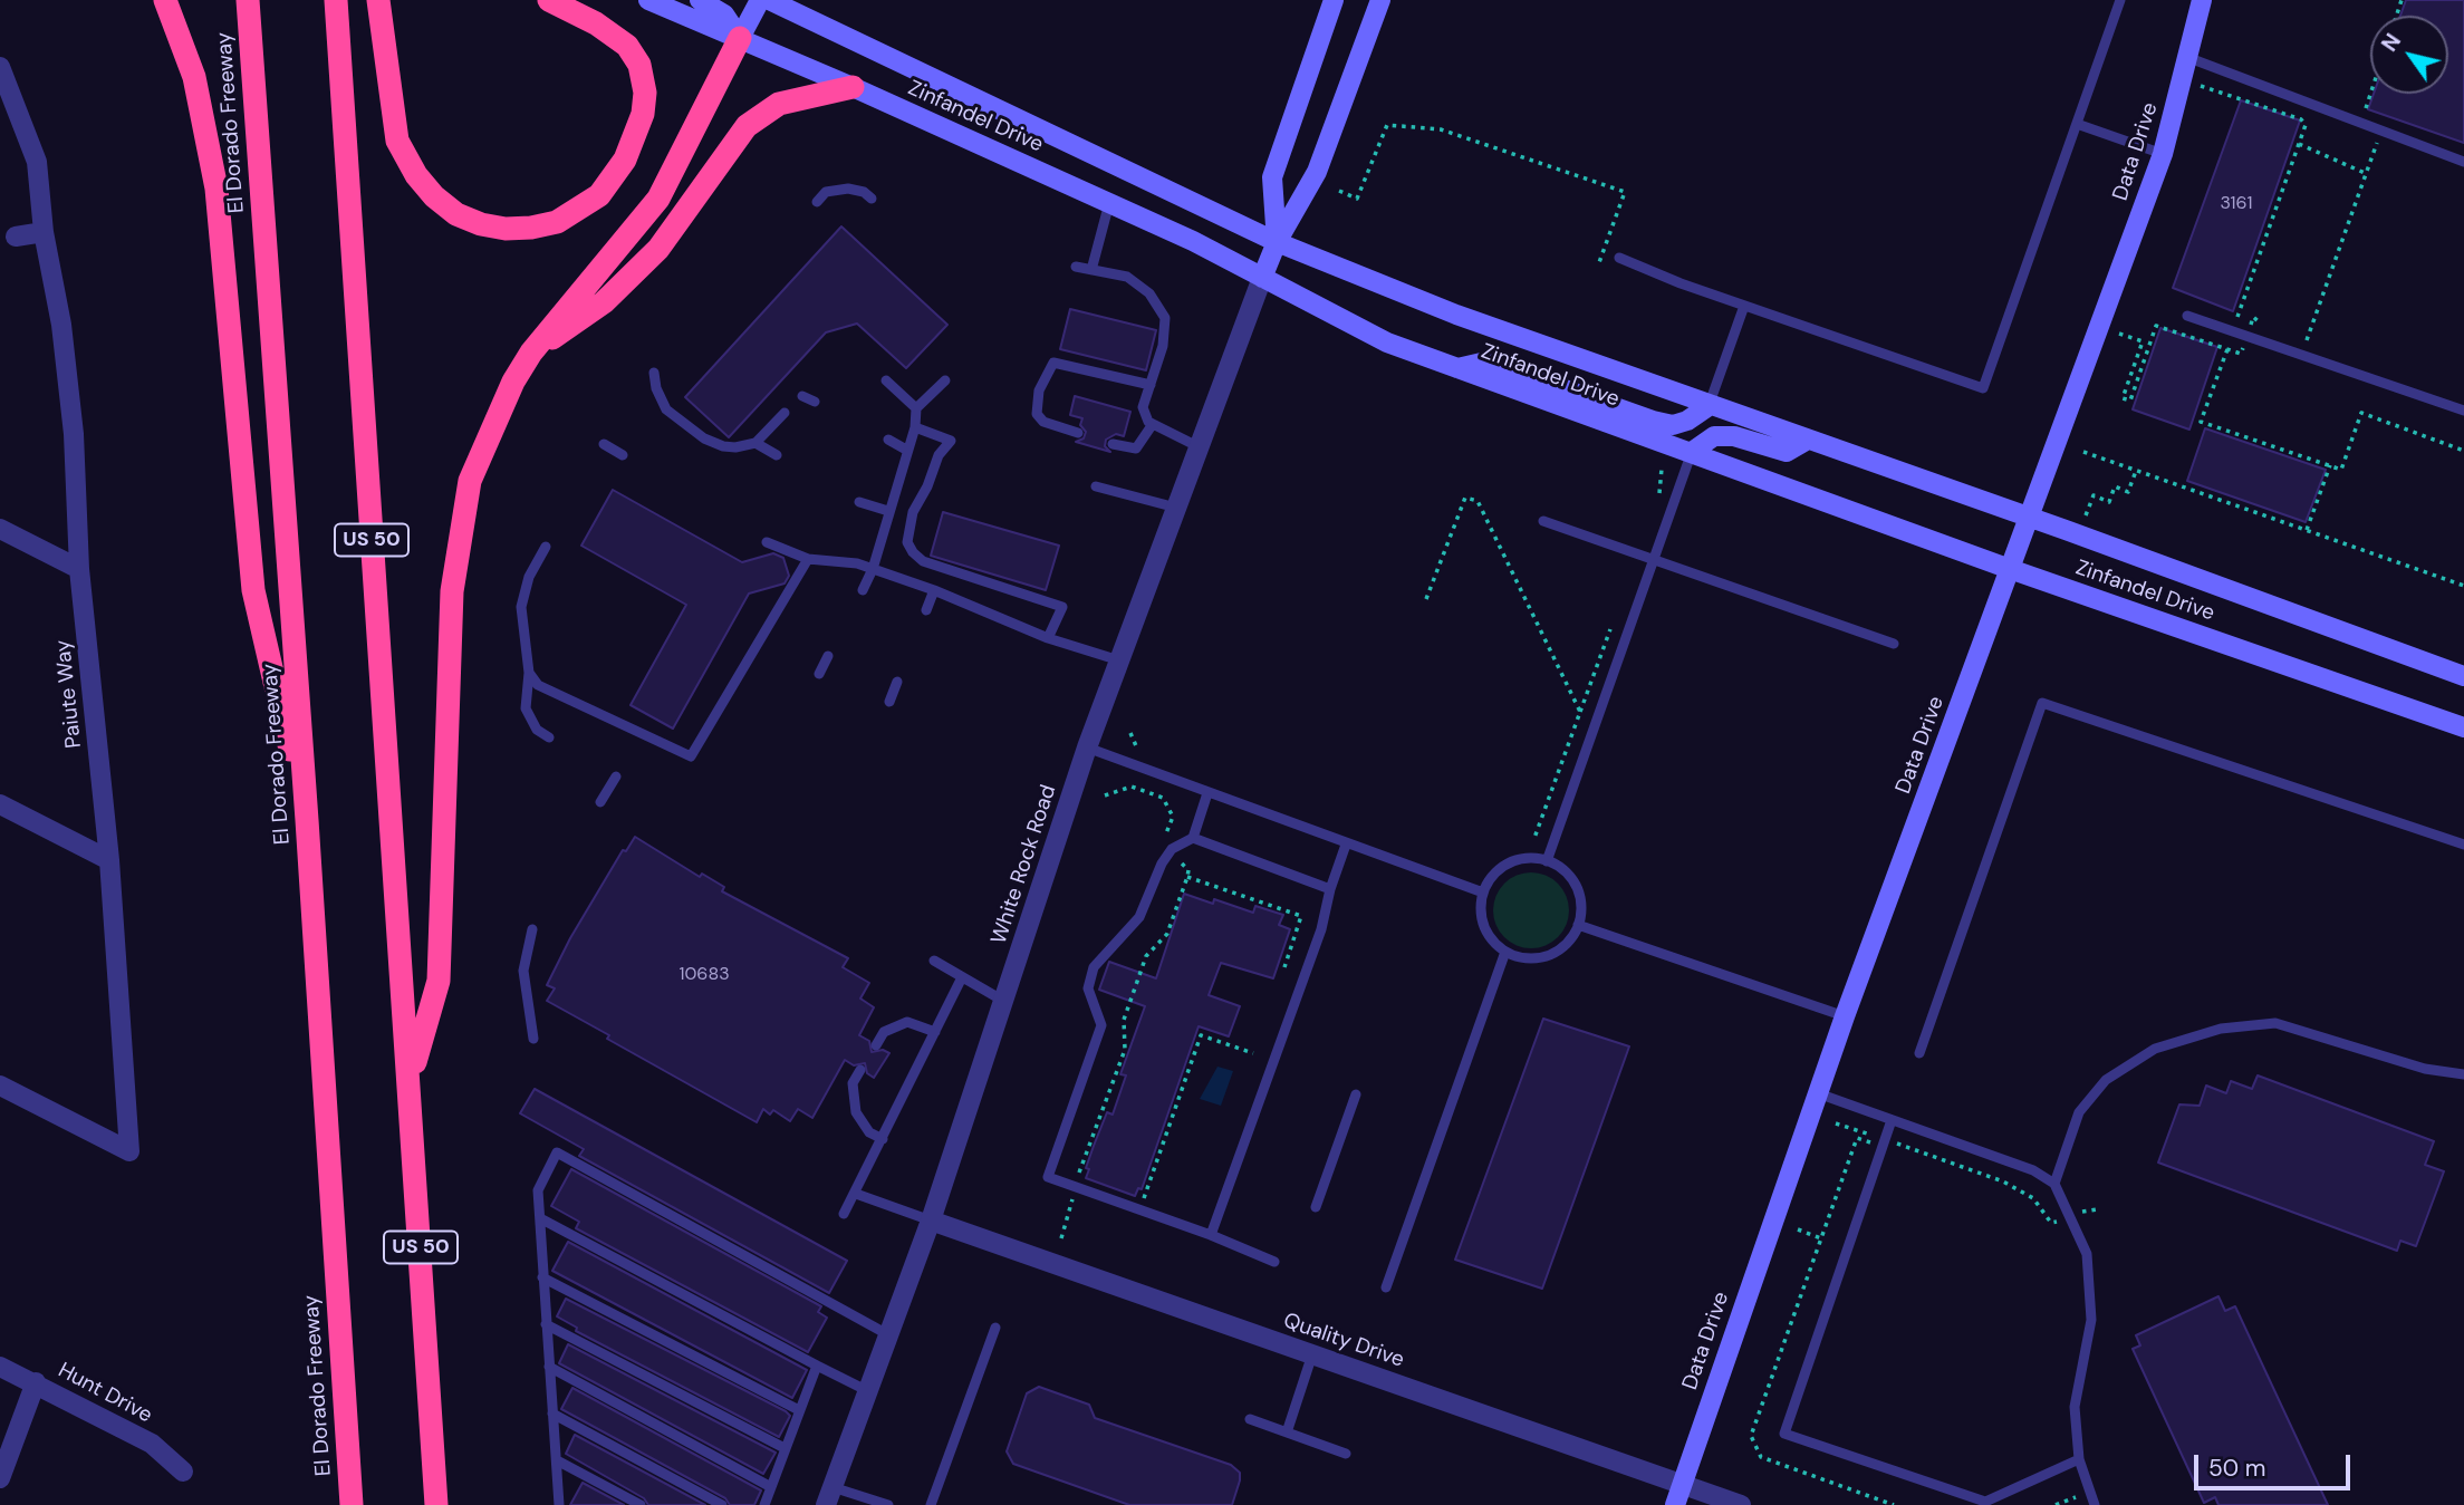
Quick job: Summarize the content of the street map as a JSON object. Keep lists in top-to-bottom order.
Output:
{
  "streets": {
    "highway": ["El Dorado Freeway", "US 50"],
    "main road": ["Zinfandel Drive", "Data Drive", "White Rock Road"],
    "street": ["Paiute Way", "Quality Drive", "Hunt Drive"]
  },
  "crossings": [
    ["Zinfandel Drive", "Data Drive"],
    ["Zinfandel Drive", "White Rock Road"],
    ["Data Drive", "Quality Drive"],
    ["White Rock Road", "Quality Drive"]
  ],
  "house_numbers": ["3161", "10683"],
  "scale_bar": "50 m",
  "north": "top left"
}
